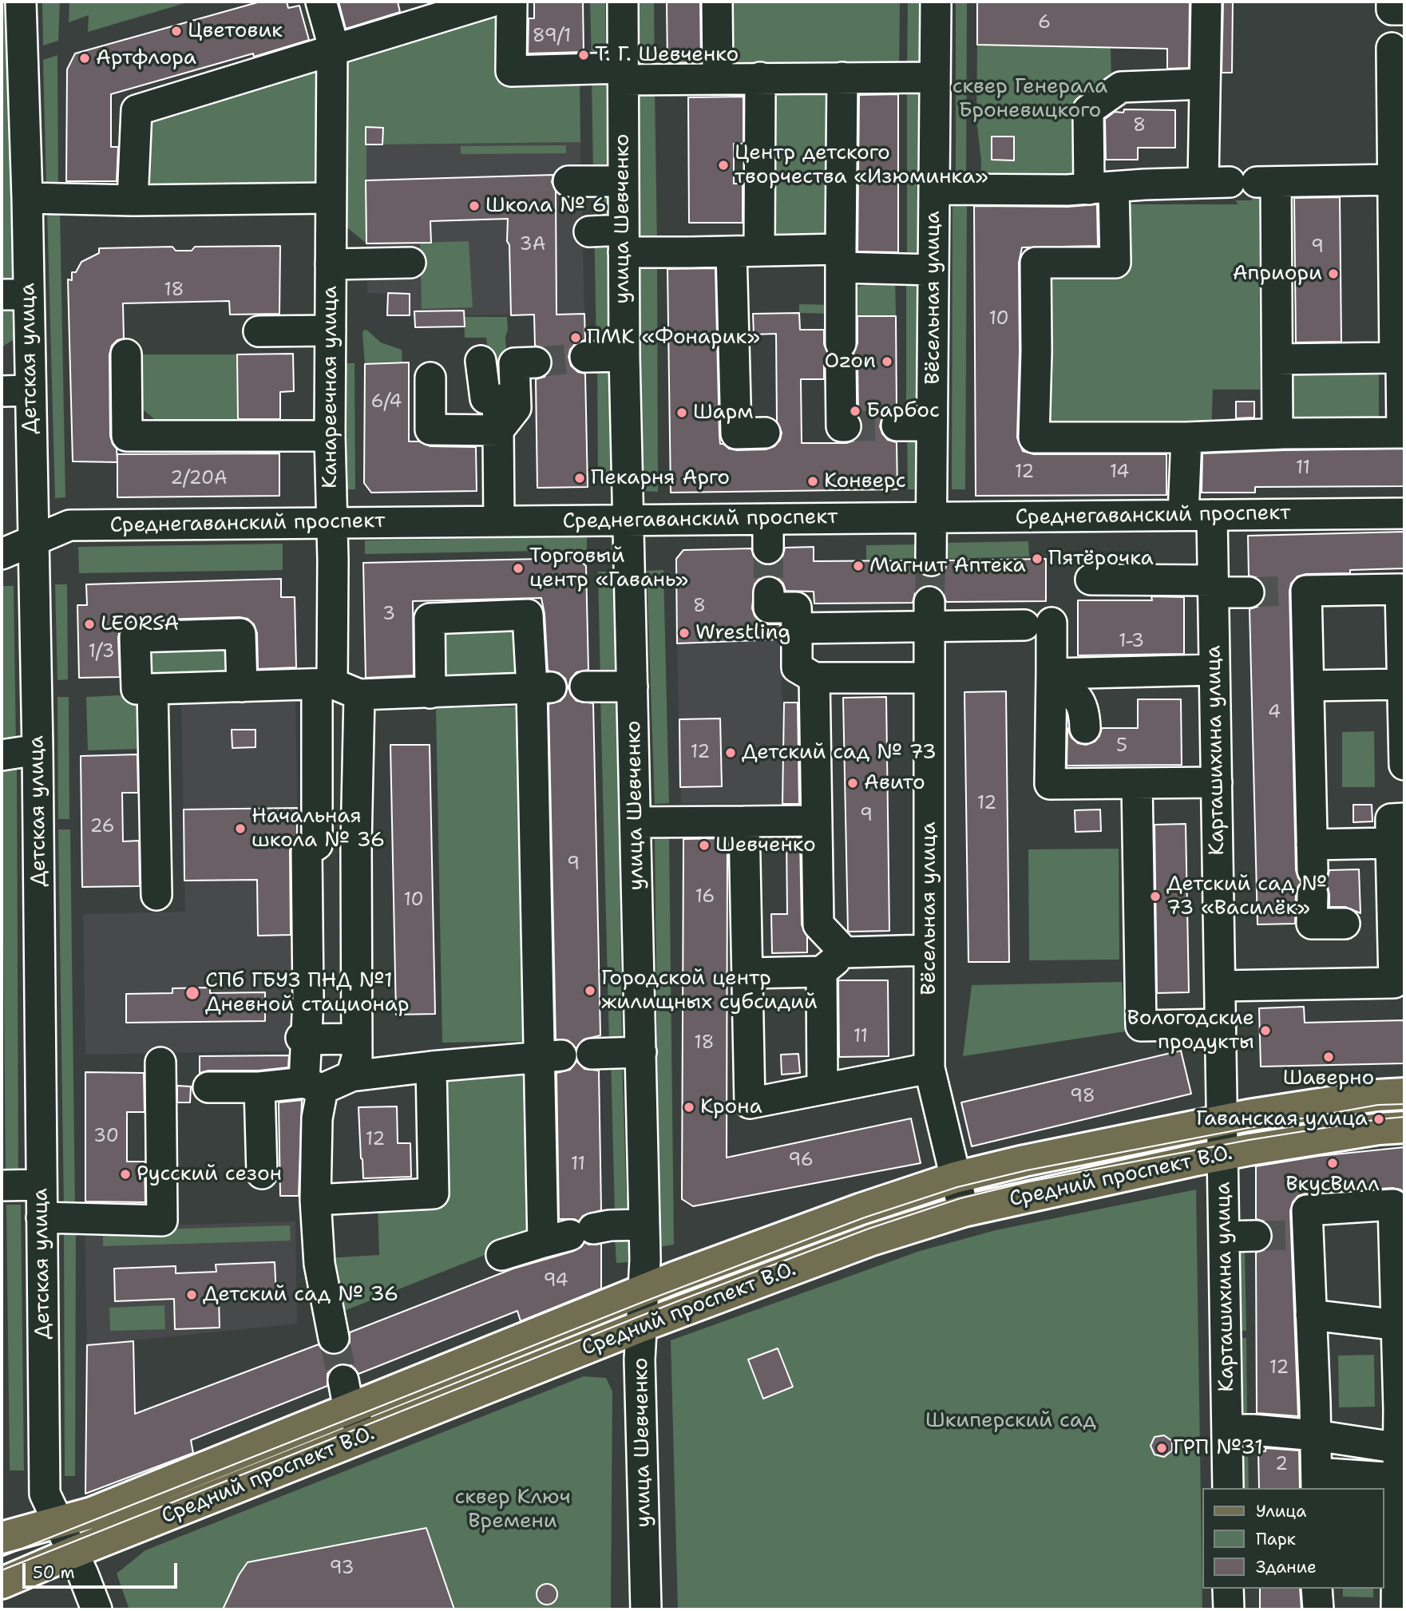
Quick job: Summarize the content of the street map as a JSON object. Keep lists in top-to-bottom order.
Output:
{
  "streets": {
    "main road": ["Средний проспект В.О."],
    "street": [
      "улица Шевченко",
      "Вёсельная улица",
      "Детская улица",
      "Канареечная улица",
      "Среднегаванский проспект",
      "Карташихина улица"
    ]
  },
  "crossings": [
    ["улица Шевченко", "Среднегаванский проспект"],
    ["улица Шевченко", "Средний проспект В.О."],
    ["Вёсельная улица", "Среднегаванский проспект"],
    ["Вёсельная улица", "Средний проспект В.О."],
    ["Детская улица", "Среднегаванский проспект"],
    ["Детская улица", "Средний проспект В.О."],
    ["Канареечная улица", "Среднегаванский проспект"],
    ["Среднегаванский проспект", "Карташихина улица"],
    ["Карташихина улица", "Средний проспект В.О."]
  ],
  "parks": ["сквер Генерала Броневицкого", "Шкиперский сад", "сквер Ключ Времени"],
  "places": [
    "Цветовик",
    "Т. Г. Шевченко",
    "Артфлора",
    "Центр детского творчества «Изюминка»",
    "Школа № 6",
    "Априори",
    "ПМК «Фонарик»",
    "Ozon",
    "Барбос",
    "Шарм",
    "Пекарня Арго",
    "Конверс",
    "Пятёрочка",
    "Магнит Аптека",
    "Торговый центр «Гавань»",
    "LEORSA",
    "Wrestling",
    "Детский сад № 73",
    "Авито",
    "Начальная школа № 36",
    "Шевченко",
    "Детский сад № 73 «Василёк»",
    "Городской центр жилищных субсидий",
    "СПб ГБУЗ ПНД №1 Дневной стационар",
    "Вологодские продукты",
    "Шаверно",
    "Крона",
    "Гаванская улица",
    "ВкусВилл",
    "Русский сезон",
    "Детский сад № 36",
    "ГРП №31"
  ],
  "house_numbers": [
    "6",
    "89/1",
    "8",
    "3А",
    "9",
    "18",
    "10",
    "6/4",
    "11",
    "12",
    "14",
    "2/20А",
    "8",
    "3",
    "1-3",
    "1/3",
    "4",
    "5",
    "12",
    "12",
    "9",
    "26",
    "9",
    "16",
    "10",
    "11",
    "18",
    "98",
    "30",
    "12",
    "96",
    "11",
    "94",
    "12",
    "2",
    "93"
  ],
  "legend": ["Улица", "Парк", "Здание"],
  "scale_bar": "50 m"
}
